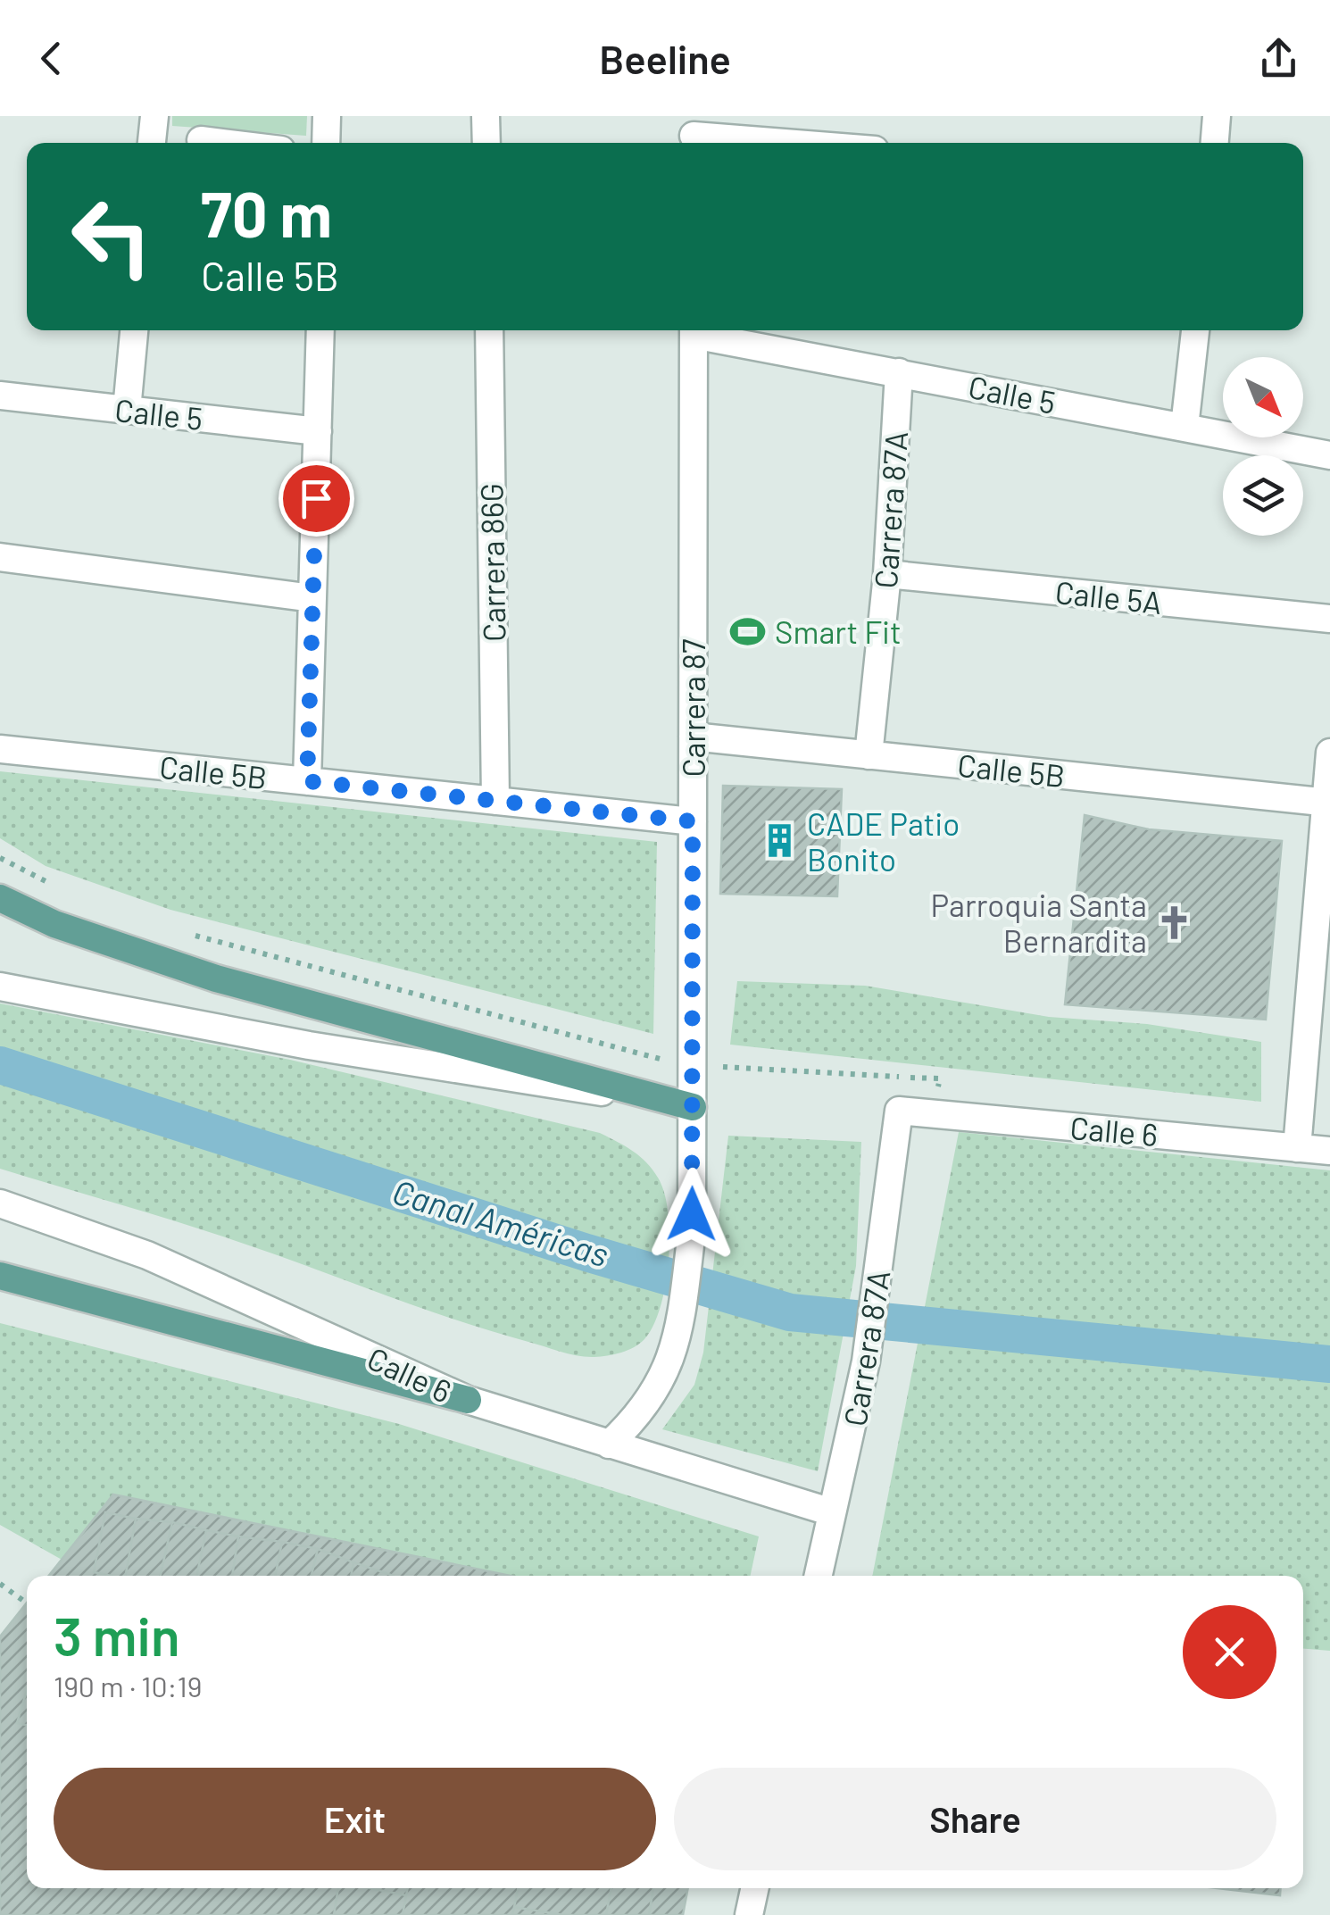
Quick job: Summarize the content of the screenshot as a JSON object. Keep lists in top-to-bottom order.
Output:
{
  "streets": {
    "street": [
      "Calle 5",
      "Carrera 87A",
      "Carrera 86G",
      "Calle 5A",
      "Carrera 87",
      "Calle 5B",
      "Calle 6"
    ]
  },
  "crossings": [
    ["Calle 5", "Carrera 87A"],
    ["Carrera 87A", "Calle 5A"],
    ["Carrera 87A", "Calle 5B"],
    ["Carrera 87A", "Calle 6"],
    ["Carrera 86G", "Calle 5B"],
    ["Carrera 87", "Calle 5B"],
    ["Carrera 87", "Calle 6"]
  ],
  "water": ["Canal Américas"],
  "places": {
    "sports": ["Smart Fit"],
    "building": ["CADE Patio Bonito"],
    "church": ["Parroquia Santa Bernardita"]
  },
  "north": "bottom right",
  "page": {
    "header": "Beeline",
    "turn": ["70 m", "Calle 5B"],
    "heading": ["3 min", "190 m · 10:19"],
    "buttons": ["Exit", "Share"]
  }
}
